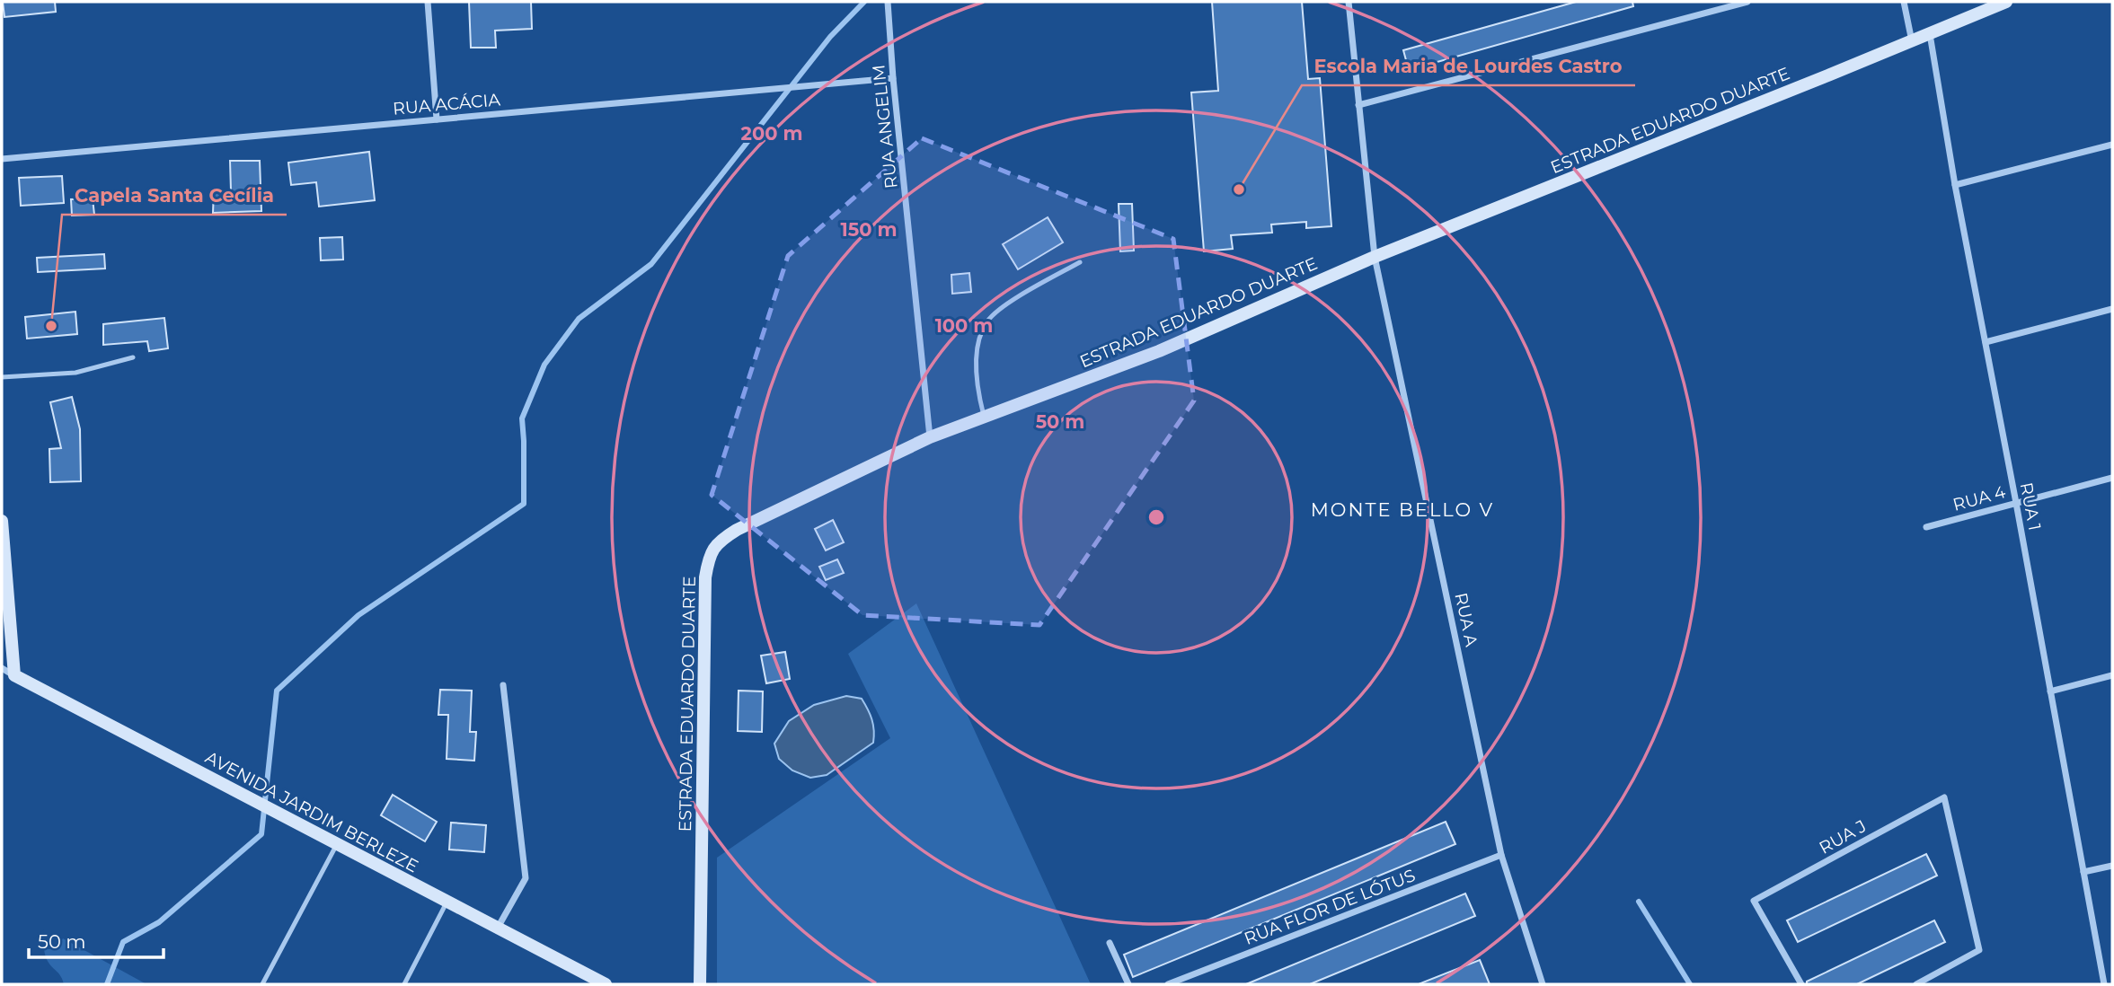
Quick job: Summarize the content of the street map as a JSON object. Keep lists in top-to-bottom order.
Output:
{
  "streets": {
    "street": [
      "RUA ACÁCIA",
      "ESTRADA EDUARDO DUARTE",
      "RUA ANGELIM",
      "RUA 4",
      "RUA 1",
      "RUA A",
      "AVENIDA JARDIM BERLEZE",
      "RUA J",
      "RUA FLOR DE LÓTUS"
    ]
  },
  "crossings": [
    ["RUA ACÁCIA", "RUA ANGELIM"],
    ["ESTRADA EDUARDO DUARTE", "RUA ANGELIM"],
    ["ESTRADA EDUARDO DUARTE", "RUA 1"],
    ["ESTRADA EDUARDO DUARTE", "RUA A"],
    ["RUA 4", "RUA 1"],
    ["RUA A", "RUA FLOR DE LÓTUS"]
  ],
  "districts": ["MONTE BELLO V"],
  "places": ["Escola Maria de Lourdes Castro", "Capela Santa Cecília"],
  "scale_bar": "50 m",
  "rings": [
    "200 m",
    "150 m",
    "100 m",
    "50 m"
  ]
}
